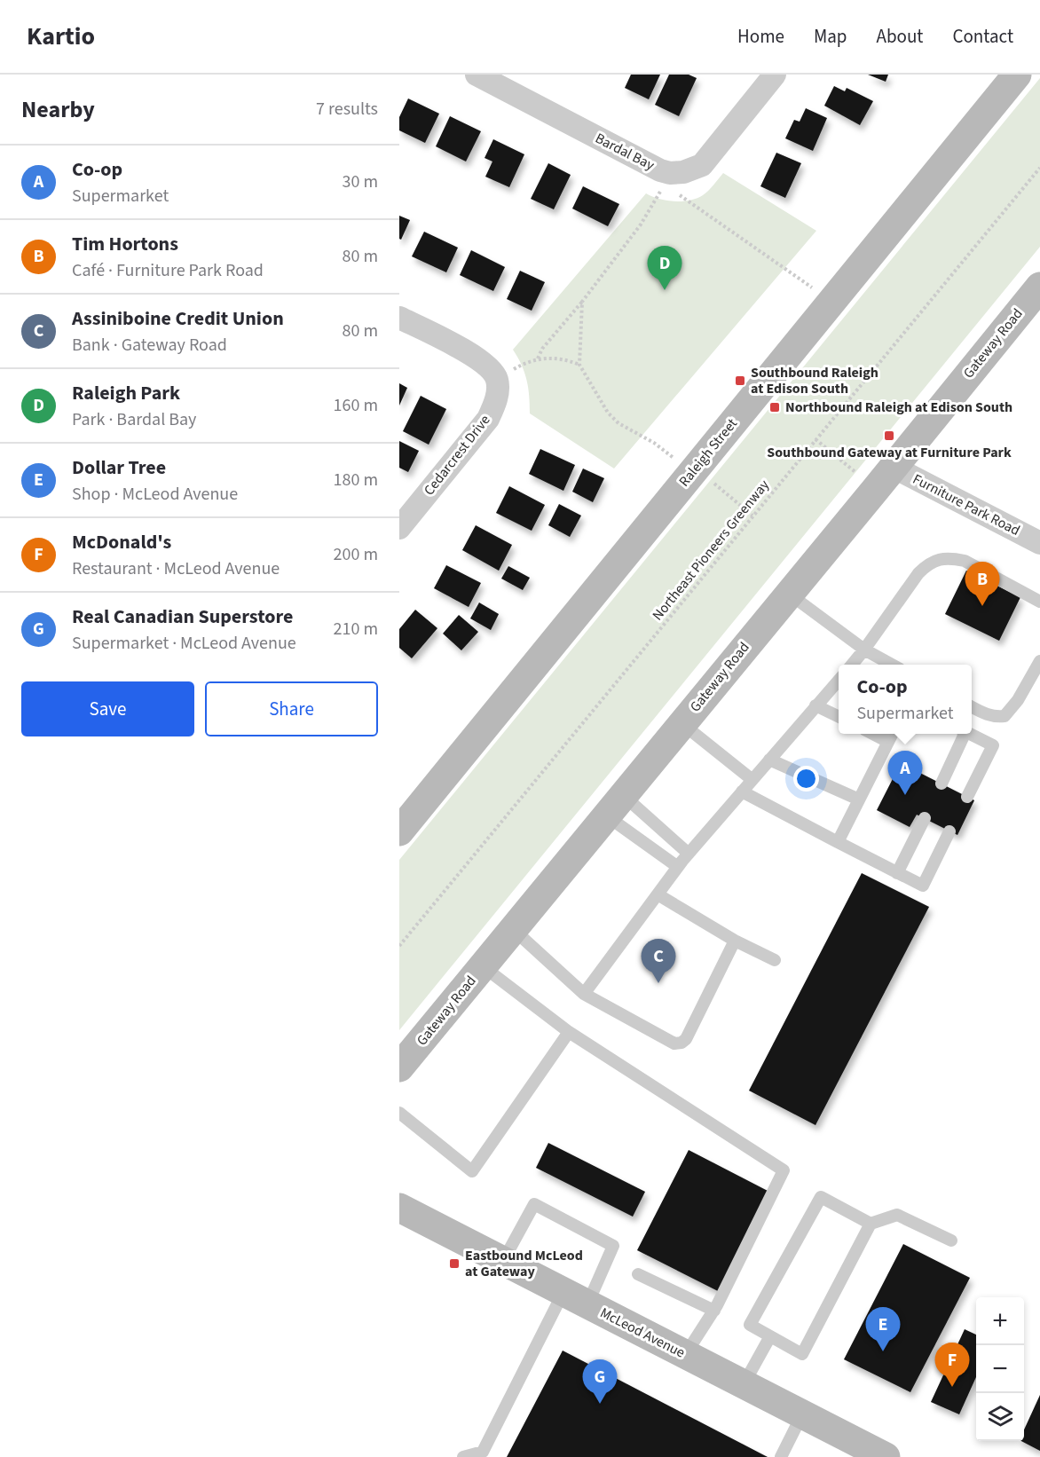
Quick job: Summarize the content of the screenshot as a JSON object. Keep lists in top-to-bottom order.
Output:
{
  "streets": {
    "street": [
      "Bardal Bay",
      "Gateway Road",
      "Raleigh Street",
      "Cedarcrest Drive",
      "Furniture Park Road",
      "McLeod Avenue"
    ],
    "path": ["Northeast Pioneers Greenway"]
  },
  "crossings": [
    ["Gateway Road", "Furniture Park Road"]
  ],
  "places": {
    "transit": [
      "Southbound Raleigh at Edison South",
      "Northbound Raleigh at Edison South",
      "Southbound Gateway at Furniture Park",
      "Eastbound McLeod at Gateway"
    ]
  },
  "page": {
    "header": "Kartio",
    "nav": [
      "Home",
      "Map",
      "About",
      "Contact"
    ],
    "heading": ["Nearby", "7 results"],
    "list": [
      {
        "mark": "A",
        "name": "Co-op",
        "note": "Supermarket",
        "value": "30 m"
      },
      {
        "mark": "B",
        "name": "Tim Hortons",
        "note": "Café · Furniture Park Road",
        "value": "80 m"
      },
      {
        "mark": "C",
        "name": "Assiniboine Credit Union",
        "note": "Bank · Gateway Road",
        "value": "80 m"
      },
      {
        "mark": "D",
        "name": "Raleigh Park",
        "note": "Park · Bardal Bay",
        "value": "160 m"
      },
      {
        "mark": "E",
        "name": "Dollar Tree",
        "note": "Shop · McLeod Avenue",
        "value": "180 m"
      },
      {
        "mark": "F",
        "name": "McDonald's",
        "note": "Restaurant · McLeod Avenue",
        "value": "200 m"
      },
      {
        "mark": "G",
        "name": "Real Canadian Superstore",
        "note": "Supermarket · McLeod Avenue",
        "value": "210 m"
      }
    ],
    "pins": [
      "D",
      "B",
      "A",
      "C",
      "E",
      "F",
      "G"
    ],
    "popup": ["Co-op", "Supermarket"],
    "buttons": ["Save", "Share"],
    "map_buttons": ["+", "−"]
  }
}
